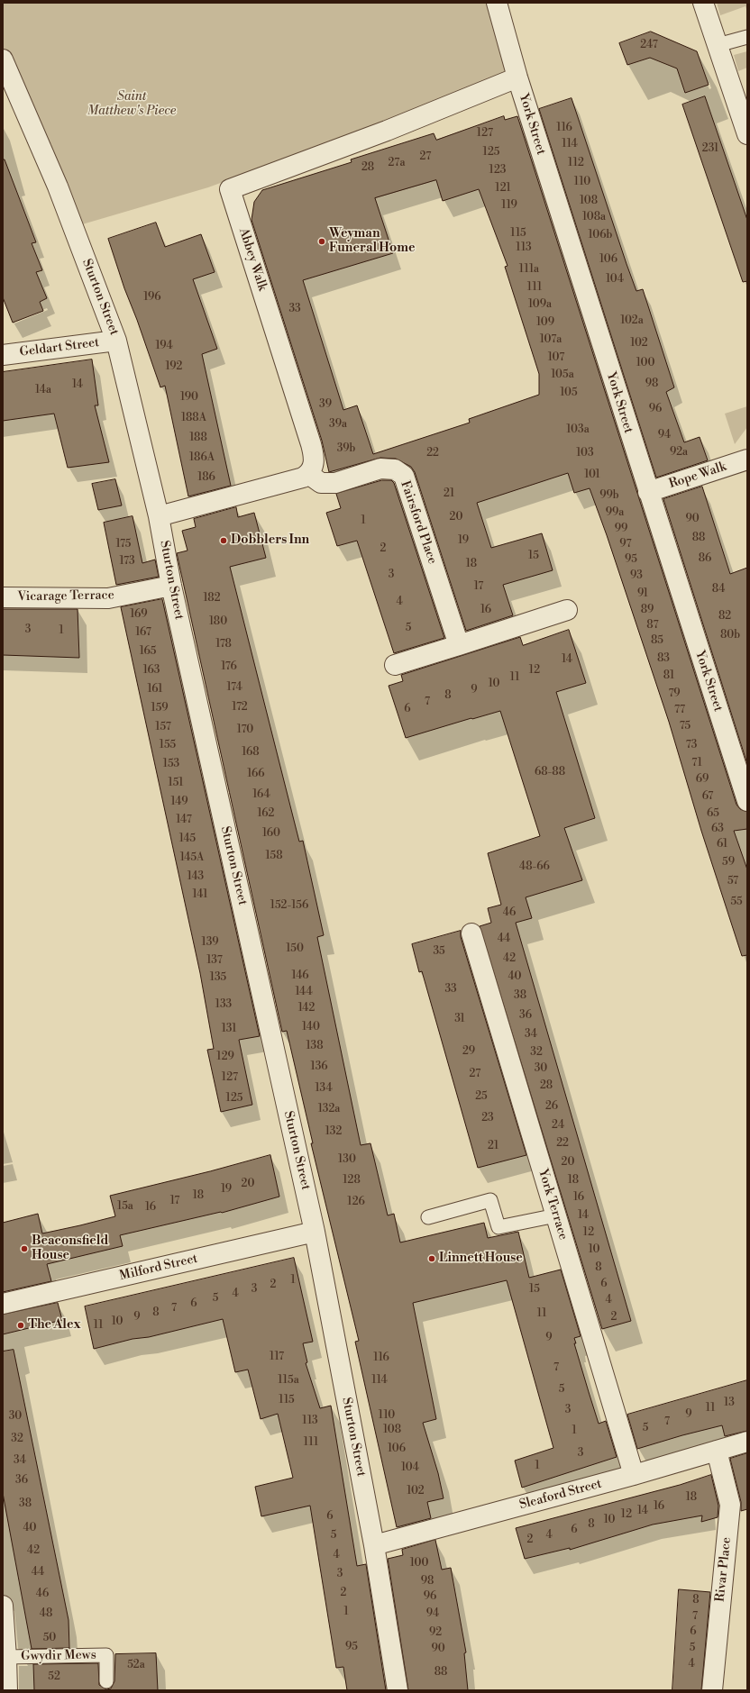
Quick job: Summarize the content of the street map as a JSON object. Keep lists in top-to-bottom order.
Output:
{
  "streets": {
    "street": [
      "York Street",
      "Abbey Walk",
      "Sturton Street",
      "Geldart Street",
      "Rope Walk",
      "Fairsford Place",
      "Vicarage Terrace",
      "York Terrace",
      "Milford Street",
      "Sleaford Street",
      "Rivar Place"
    ],
    "lane": ["Gwydir Mews"]
  },
  "crossings": [
    ["York Street", "Abbey Walk"],
    ["York Street", "Rope Walk"],
    ["Abbey Walk", "Fairsford Place"],
    ["Sturton Street", "Geldart Street"],
    ["Sturton Street", "Vicarage Terrace"],
    ["Sturton Street", "Milford Street"],
    ["Sturton Street", "Sleaford Street"],
    ["York Terrace", "Sleaford Street"],
    ["Sleaford Street", "Rivar Place"]
  ],
  "parks": ["Saint Matthew's Piece"],
  "places": [
    "Weyman Funeral Home",
    "Dobblers Inn",
    "Beaconsfield House",
    "Linnett House",
    "The Alex"
  ],
  "house_numbers": [
    "247",
    "116",
    "127",
    "114",
    "231",
    "125",
    "27",
    "27a",
    "112",
    "28",
    "123",
    "110",
    "121",
    "108",
    "119",
    "108a",
    "115",
    "106b",
    "113",
    "106",
    "111a",
    "104",
    "111",
    "196",
    "109a",
    "33",
    "102a",
    "109",
    "107a",
    "102",
    "194",
    "107",
    "100",
    "192",
    "105a",
    "98",
    "14",
    "14a",
    "105",
    "190",
    "39",
    "96",
    "188A",
    "39a",
    "103a",
    "94",
    "188",
    "39b",
    "92a",
    "22",
    "103",
    "186A",
    "101",
    "186",
    "21",
    "99b",
    "99a",
    "20",
    "90",
    "1",
    "99",
    "88",
    "19",
    "175",
    "97",
    "2",
    "15",
    "86",
    "95",
    "173",
    "18",
    "3",
    "93",
    "17",
    "84",
    "91",
    "182",
    "4",
    "16",
    "89",
    "169",
    "82",
    "180",
    "87",
    "5",
    "3",
    "1",
    "167",
    "80b",
    "85",
    "178",
    "165",
    "83",
    "14",
    "176",
    "163",
    "12",
    "81",
    "11",
    "10",
    "174",
    "161",
    "9",
    "79",
    "8",
    "7",
    "172",
    "159",
    "6",
    "77",
    "75",
    "157",
    "170",
    "155",
    "73",
    "168",
    "71",
    "153",
    "68-88",
    "166",
    "69",
    "151",
    "164",
    "67",
    "149",
    "162",
    "65",
    "147",
    "63",
    "160",
    "145",
    "61",
    "158",
    "145A",
    "59",
    "48-66",
    "143",
    "57",
    "141",
    "55",
    "152-156",
    "46",
    "44",
    "139",
    "150",
    "35",
    "42",
    "137",
    "146",
    "40",
    "135",
    "33",
    "144",
    "38",
    "133",
    "142",
    "36",
    "31",
    "140",
    "131",
    "34",
    "138",
    "29",
    "32",
    "129",
    "136",
    "30",
    "27",
    "127",
    "28",
    "134",
    "25",
    "125",
    "26",
    "132a",
    "23",
    "24",
    "132",
    "22",
    "21",
    "130",
    "20",
    "128",
    "18",
    "20",
    "19",
    "18",
    "16",
    "17",
    "126",
    "15a",
    "16",
    "14",
    "12",
    "10",
    "8",
    "1",
    "6",
    "2",
    "3",
    "15",
    "4",
    "5",
    "4",
    "6",
    "7",
    "8",
    "11",
    "9",
    "2",
    "10",
    "11",
    "9",
    "117",
    "116",
    "7",
    "115a",
    "114",
    "5",
    "115",
    "13",
    "11",
    "3",
    "9",
    "110",
    "30",
    "113",
    "7",
    "5",
    "108",
    "1",
    "32",
    "111",
    "106",
    "3",
    "34",
    "1",
    "104",
    "36",
    "102",
    "18",
    "38",
    "16",
    "14",
    "12",
    "6",
    "10",
    "8",
    "40",
    "6",
    "5",
    "4",
    "2",
    "42",
    "4",
    "100",
    "44",
    "3",
    "98",
    "2",
    "46",
    "96",
    "8",
    "1",
    "48",
    "94",
    "7",
    "6",
    "92",
    "50",
    "95",
    "5",
    "90",
    "4",
    "52a",
    "88",
    "52"
  ]
}
